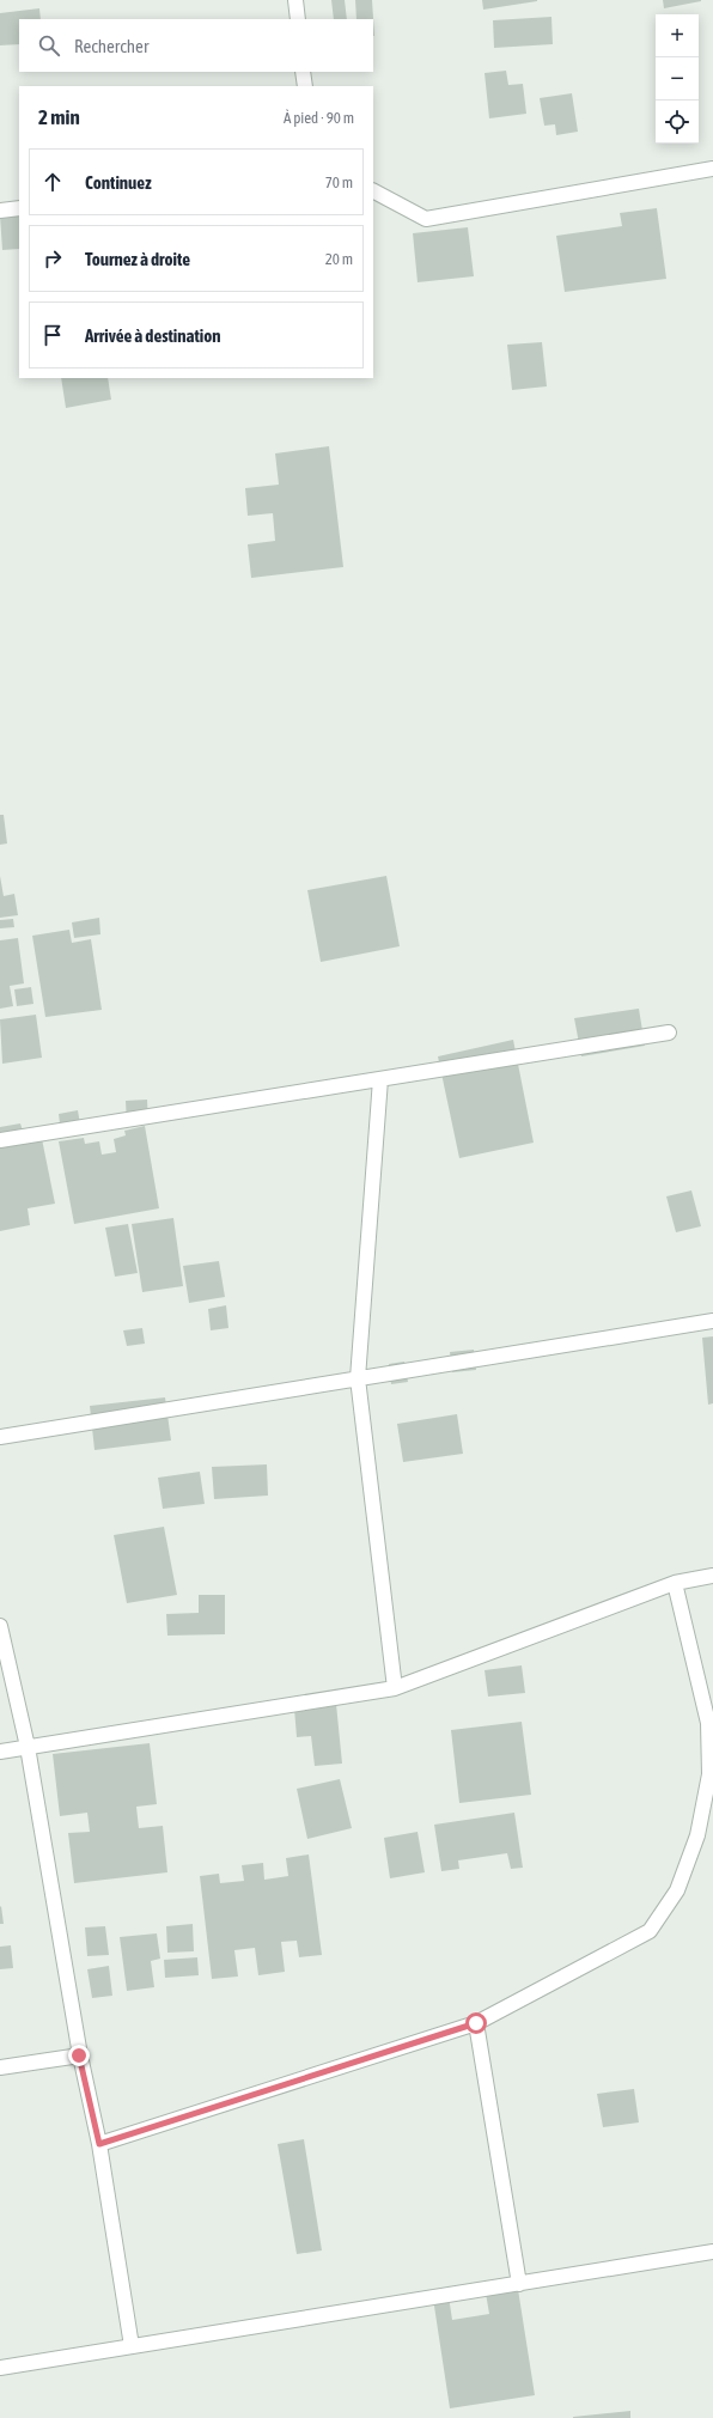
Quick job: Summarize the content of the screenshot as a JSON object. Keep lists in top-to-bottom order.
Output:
{
  "page": {
    "map_buttons": ["+", "−"],
    "search": "Rechercher",
    "heading": ["2 min", "À pied · 90 m"],
    "list": [
      ["Continuez", "70 m"],
      ["Tournez à droite", "20 m"],
      "Arrivée à destination"
    ]
  }
}
